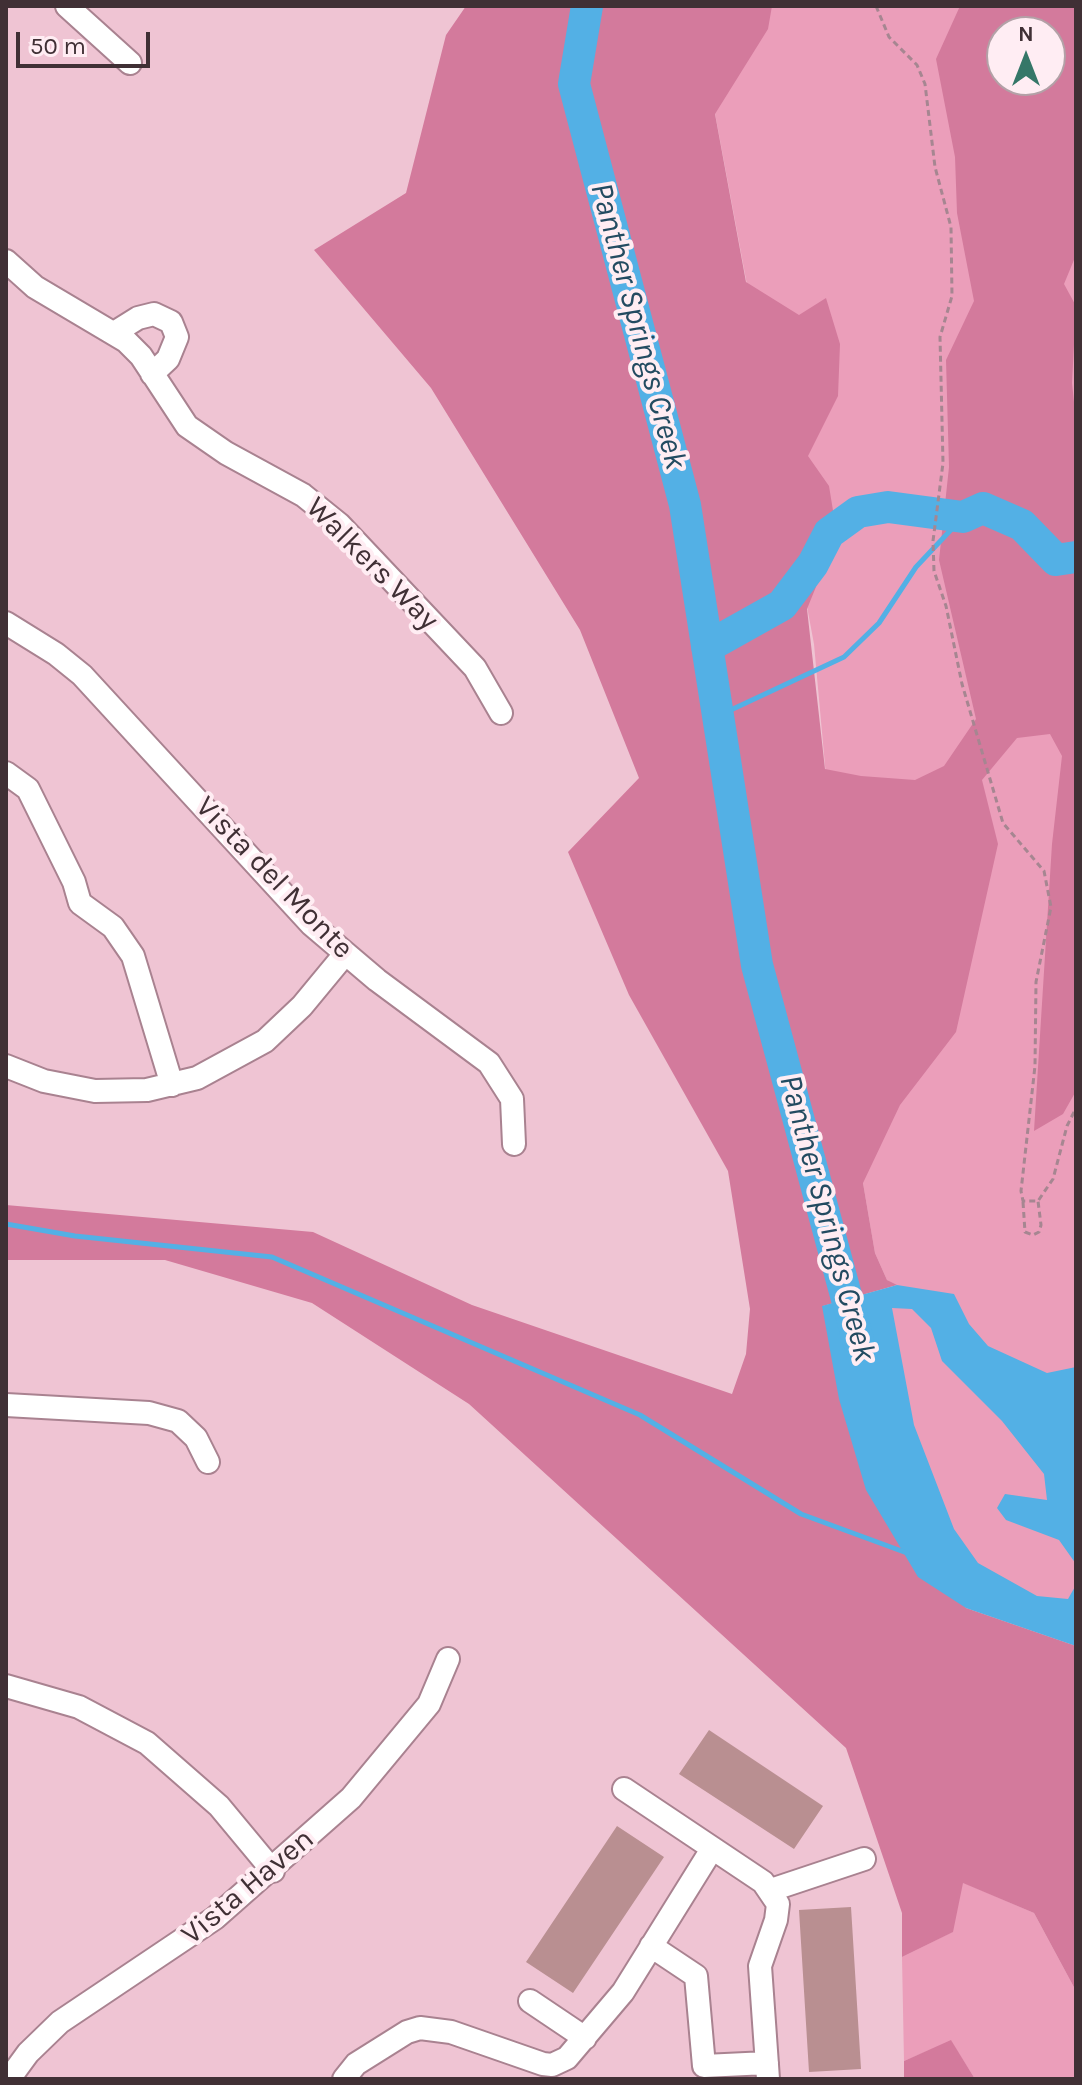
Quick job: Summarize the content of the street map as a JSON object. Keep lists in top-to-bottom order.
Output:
{
  "streets": {
    "street": ["Walkers Way", "Vista del Monte", "Vista Haven"]
  },
  "water": ["Panther Springs Creek"],
  "scale_bar": "50 m",
  "north": "top"
}
